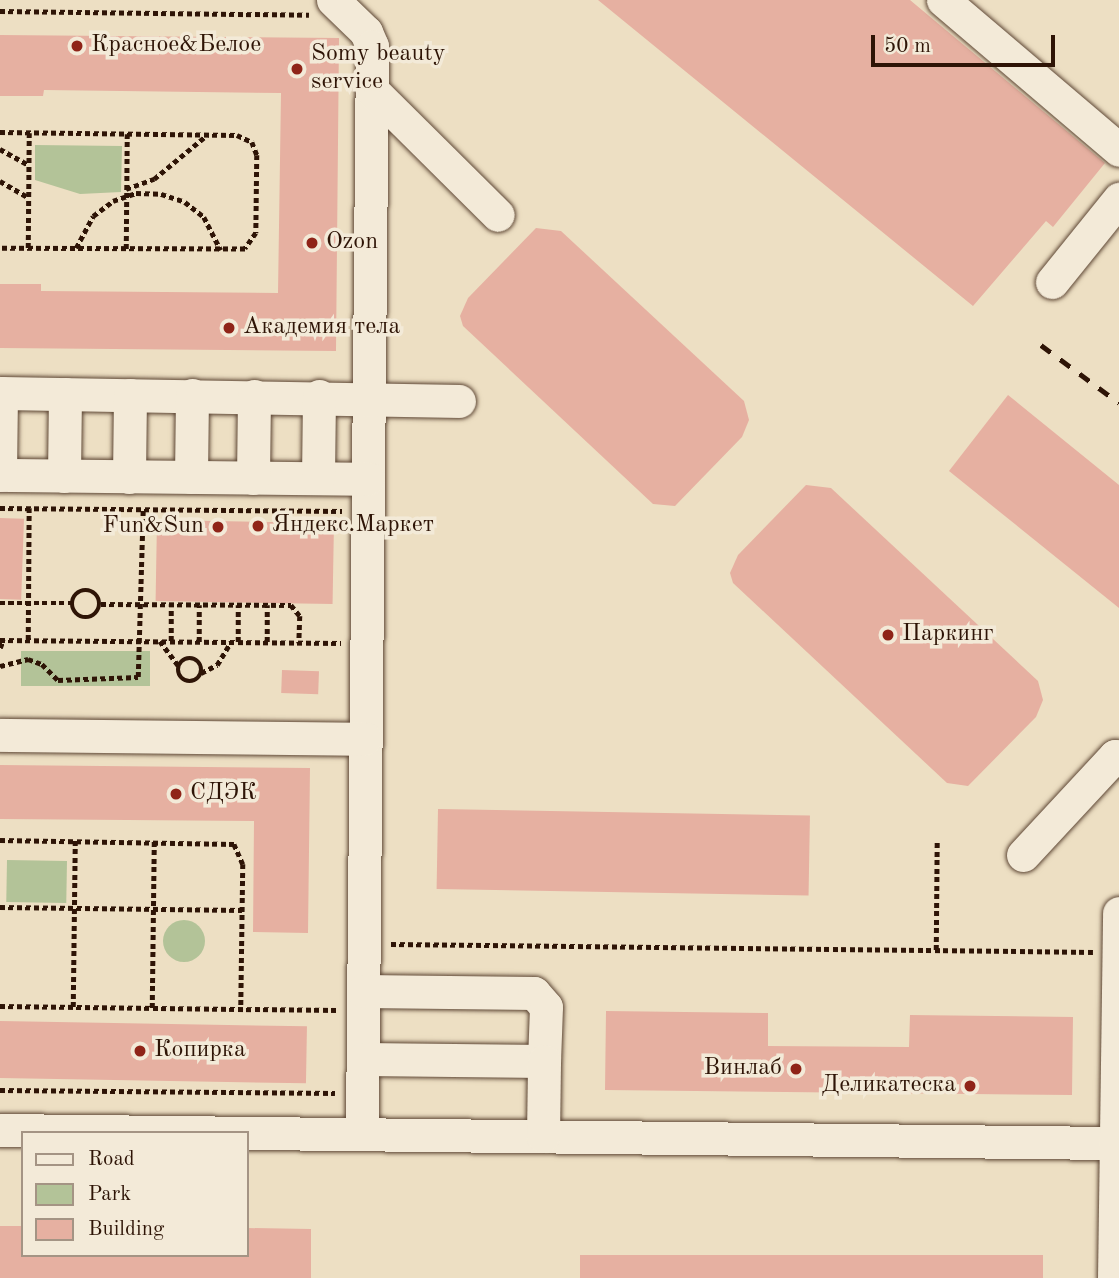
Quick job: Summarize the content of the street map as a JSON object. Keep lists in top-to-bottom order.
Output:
{
  "places": [
    "Красное&Белое",
    "Somy beauty service",
    "Ozon",
    "Академия тела",
    "Яндекс.Маркет",
    "Fun&Sun",
    "Паркинг",
    "СДЭК",
    "Копирка",
    "Винлаб",
    "Деликатеска"
  ],
  "legend": ["Road", "Park", "Building"],
  "scale_bar": "50 m"
}
